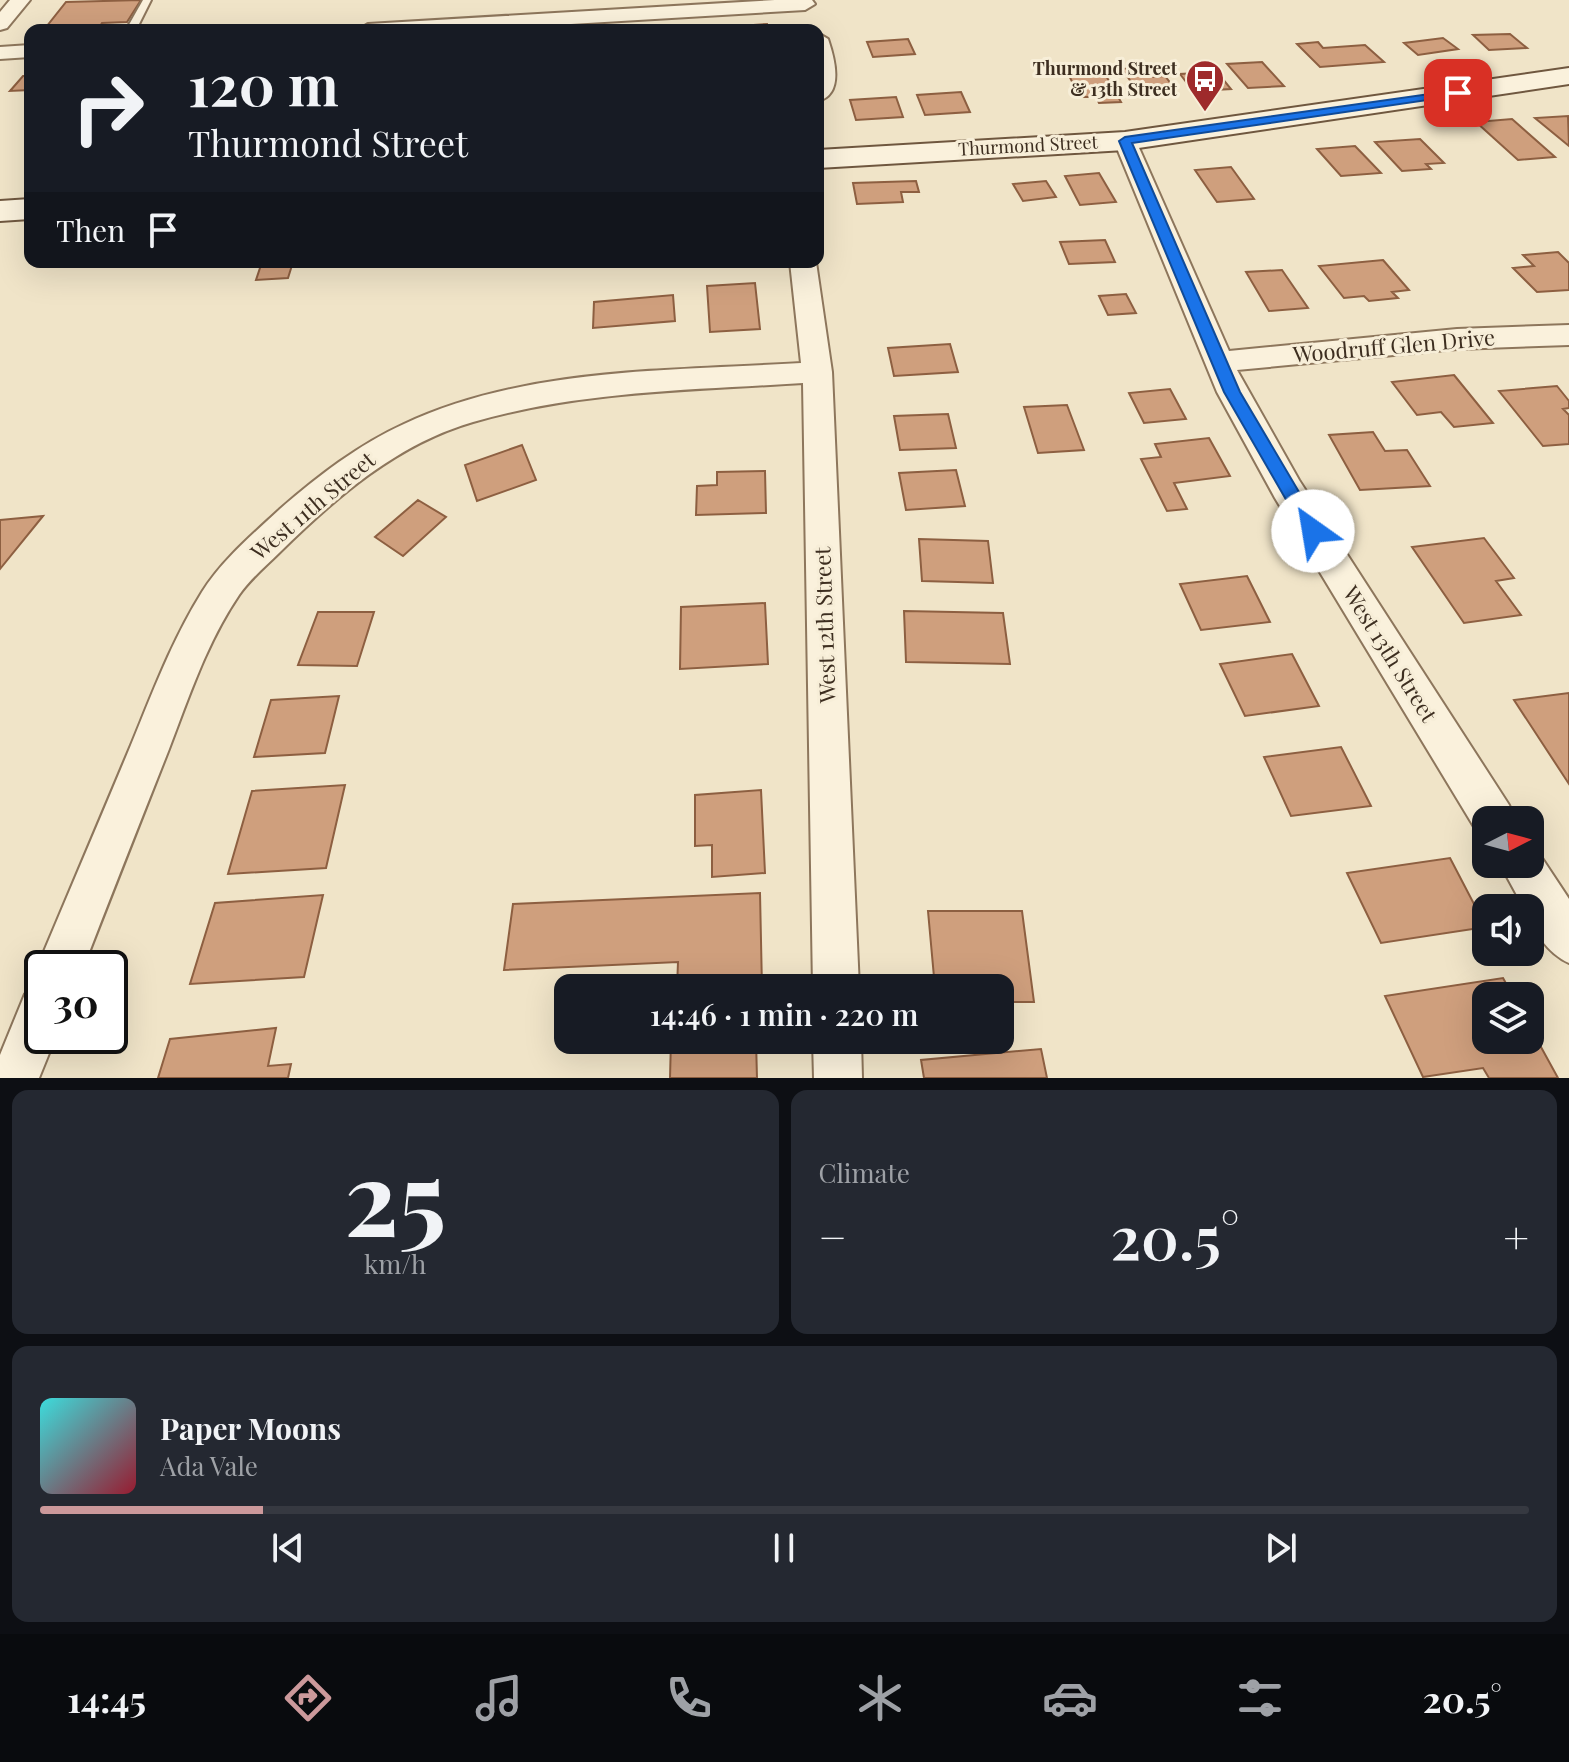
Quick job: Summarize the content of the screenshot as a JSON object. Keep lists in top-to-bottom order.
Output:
{
  "streets": {
    "street": [
      "Thurmond Street",
      "Woodruff Glen Drive",
      "West 11th Street",
      "West 12th Street",
      "West 13th Street"
    ]
  },
  "crossings": [
    ["Thurmond Street", "West 13th Street"],
    ["Woodruff Glen Drive", "West 13th Street"],
    ["West 11th Street", "West 12th Street"]
  ],
  "places": {
    "bus stop": ["Thurmond Street & 13th Street"]
  },
  "north": "right",
  "page": {
    "turn": ["120 m", "Thurmond Street"],
    "then": "Then",
    "limit": "30",
    "trip": "14:46 · 1 min · 220 m",
    "tile": [
      ["25", "km/h"],
      "Climate"
    ],
    "heat": ["−", "20.5°", "+"],
    "song": ["Paper Moons", "Ada Vale"],
    "tabs": ["14:45", "20.5°"]
  }
}
